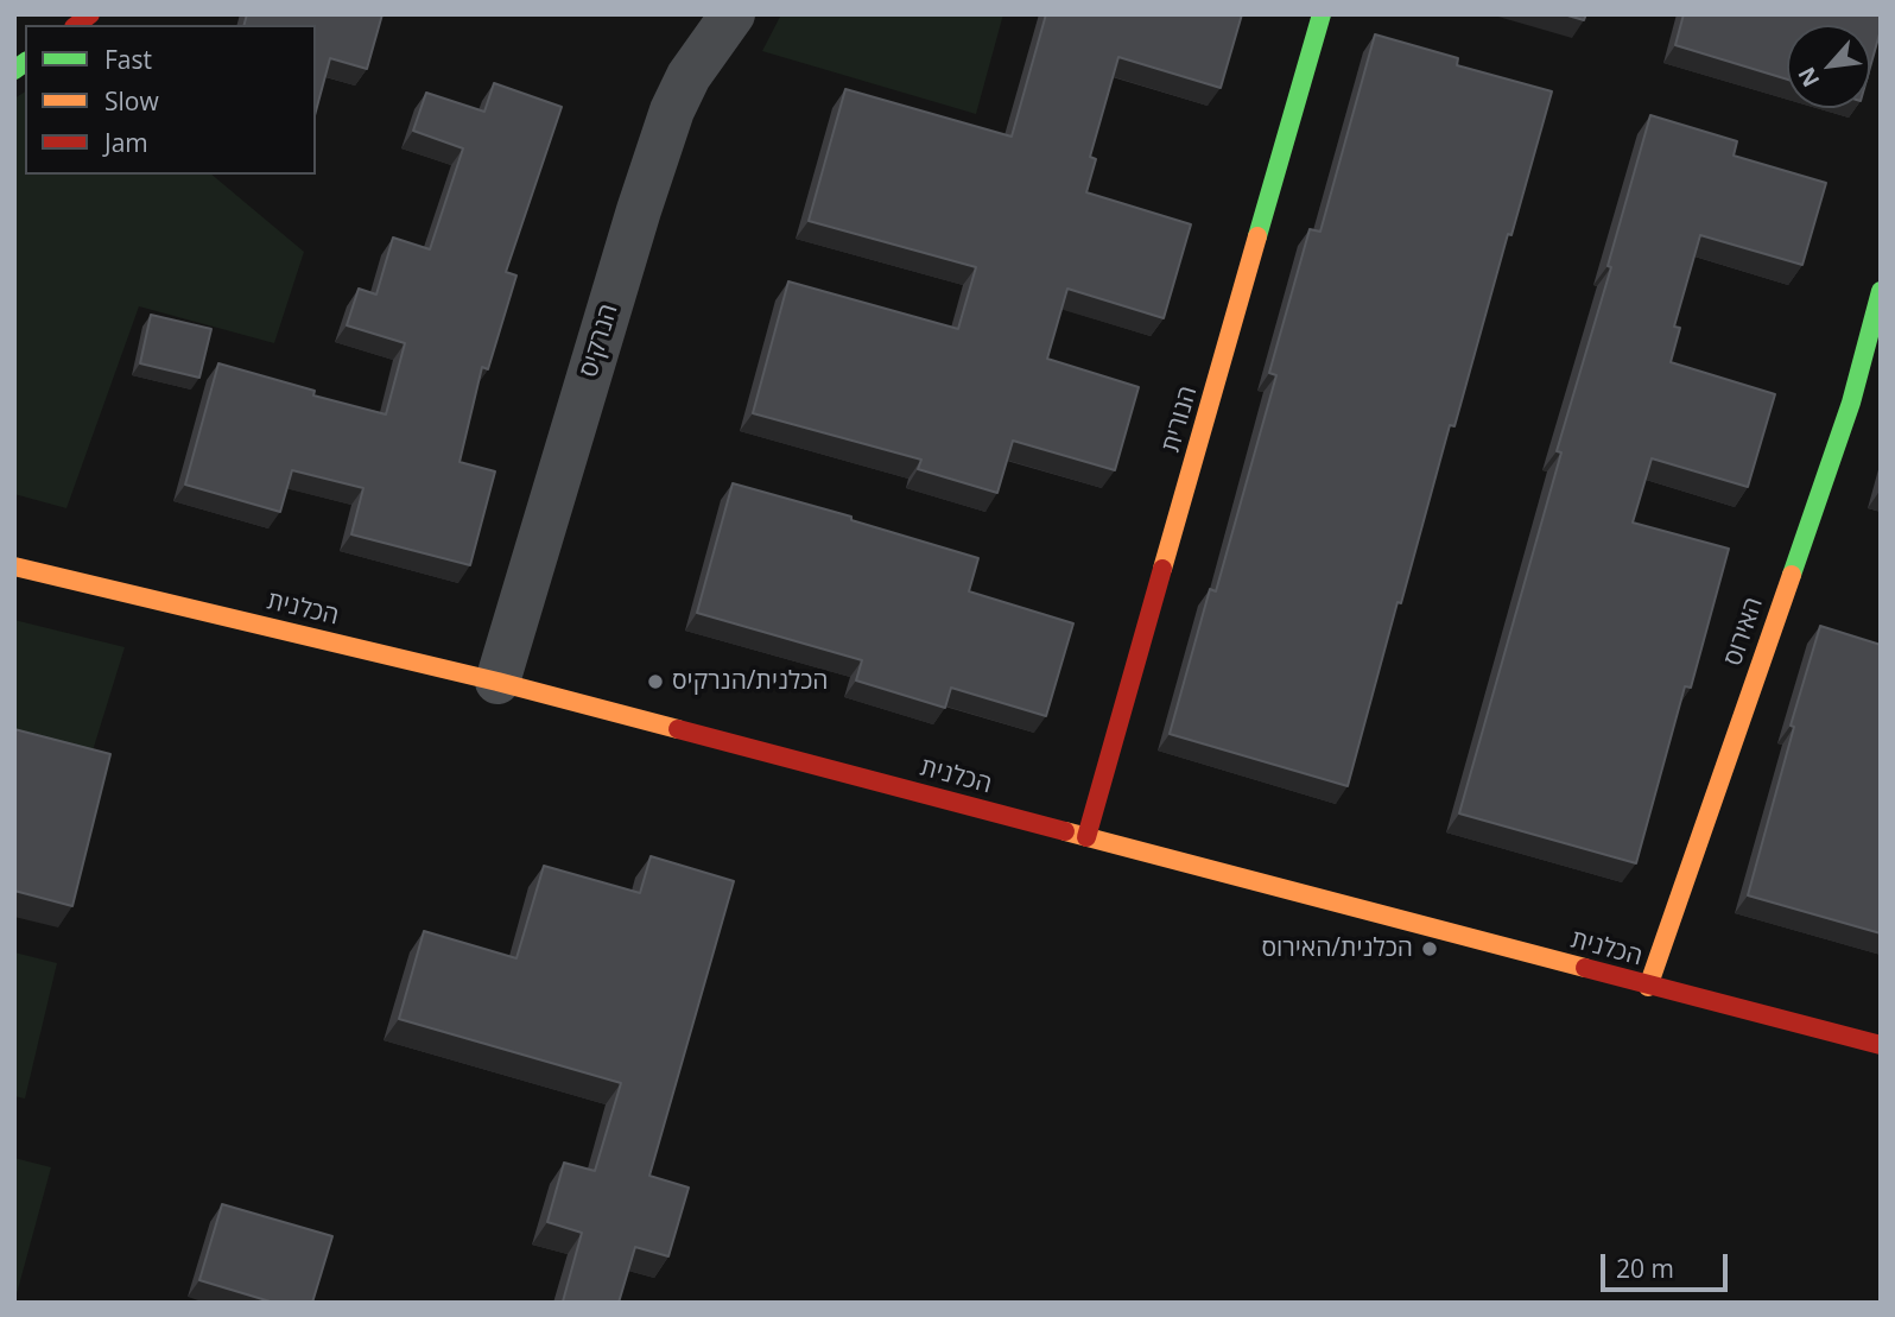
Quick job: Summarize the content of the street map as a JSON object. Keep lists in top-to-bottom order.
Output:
{
  "streets": {
    "street": [
      "הנרקיס",
      "הנורית",
      "הכלנית",
      "האירוס"
    ]
  },
  "crossings": [
    ["הנרקיס", "הכלנית"],
    ["הנורית", "הכלנית"],
    ["הכלנית", "האירוס"]
  ],
  "places": ["הכלנית/הנרקיס", "הכלנית/האירוס"],
  "legend": ["Fast", "Slow", "Jam"],
  "scale_bar": "20 m",
  "north": "bottom left"
}
